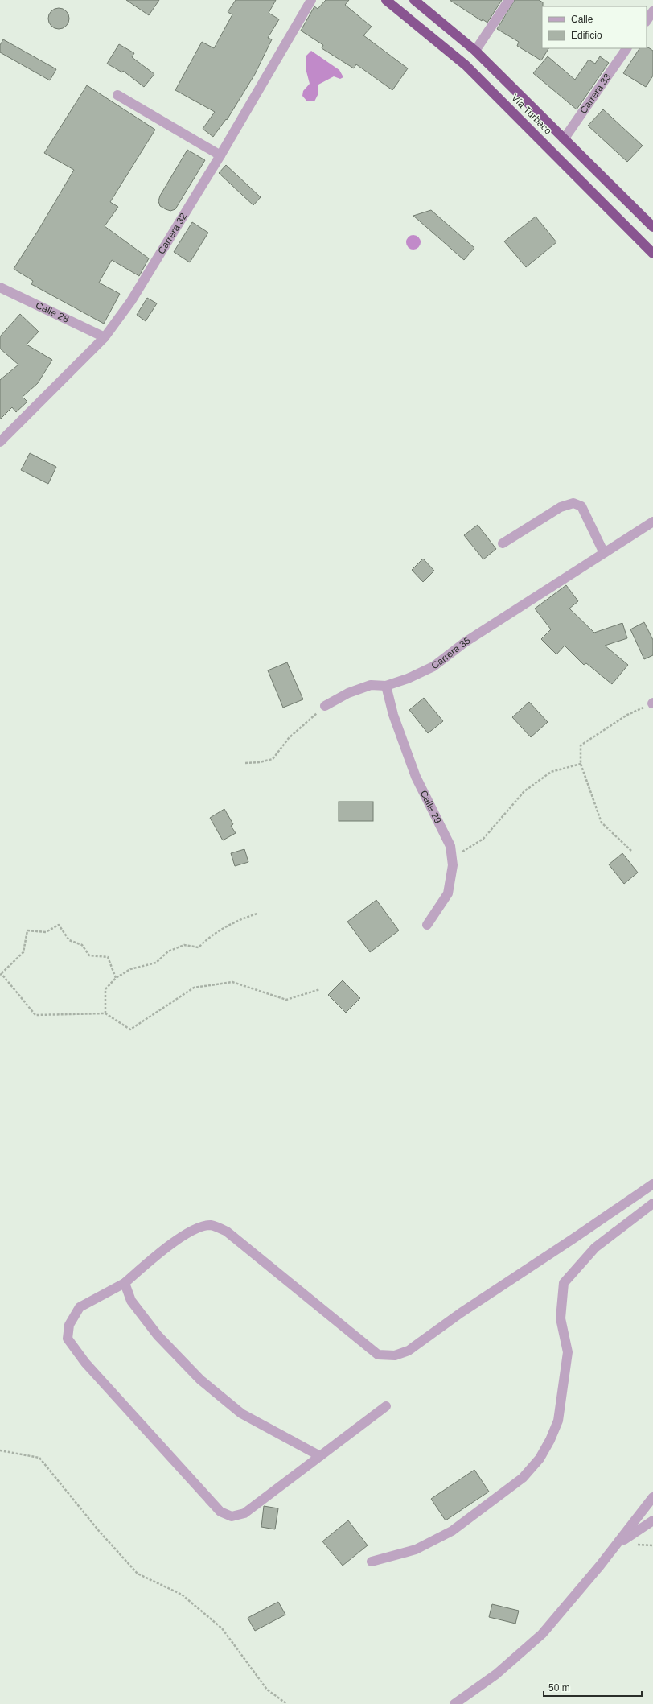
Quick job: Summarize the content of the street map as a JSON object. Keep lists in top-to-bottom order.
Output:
{
  "streets": {
    "highway": ["Vía Turbaco"],
    "street": [
      "Carrera 33",
      "Carrera 32",
      "Calle 28",
      "Carrera 35",
      "Calle 29"
    ]
  },
  "crossings": [
    ["Carrera 33", "Vía Turbaco"],
    ["Carrera 32", "Calle 28"],
    ["Carrera 35", "Calle 29"]
  ],
  "legend": ["Calle", "Edificio"],
  "scale_bar": "50 m"
}
